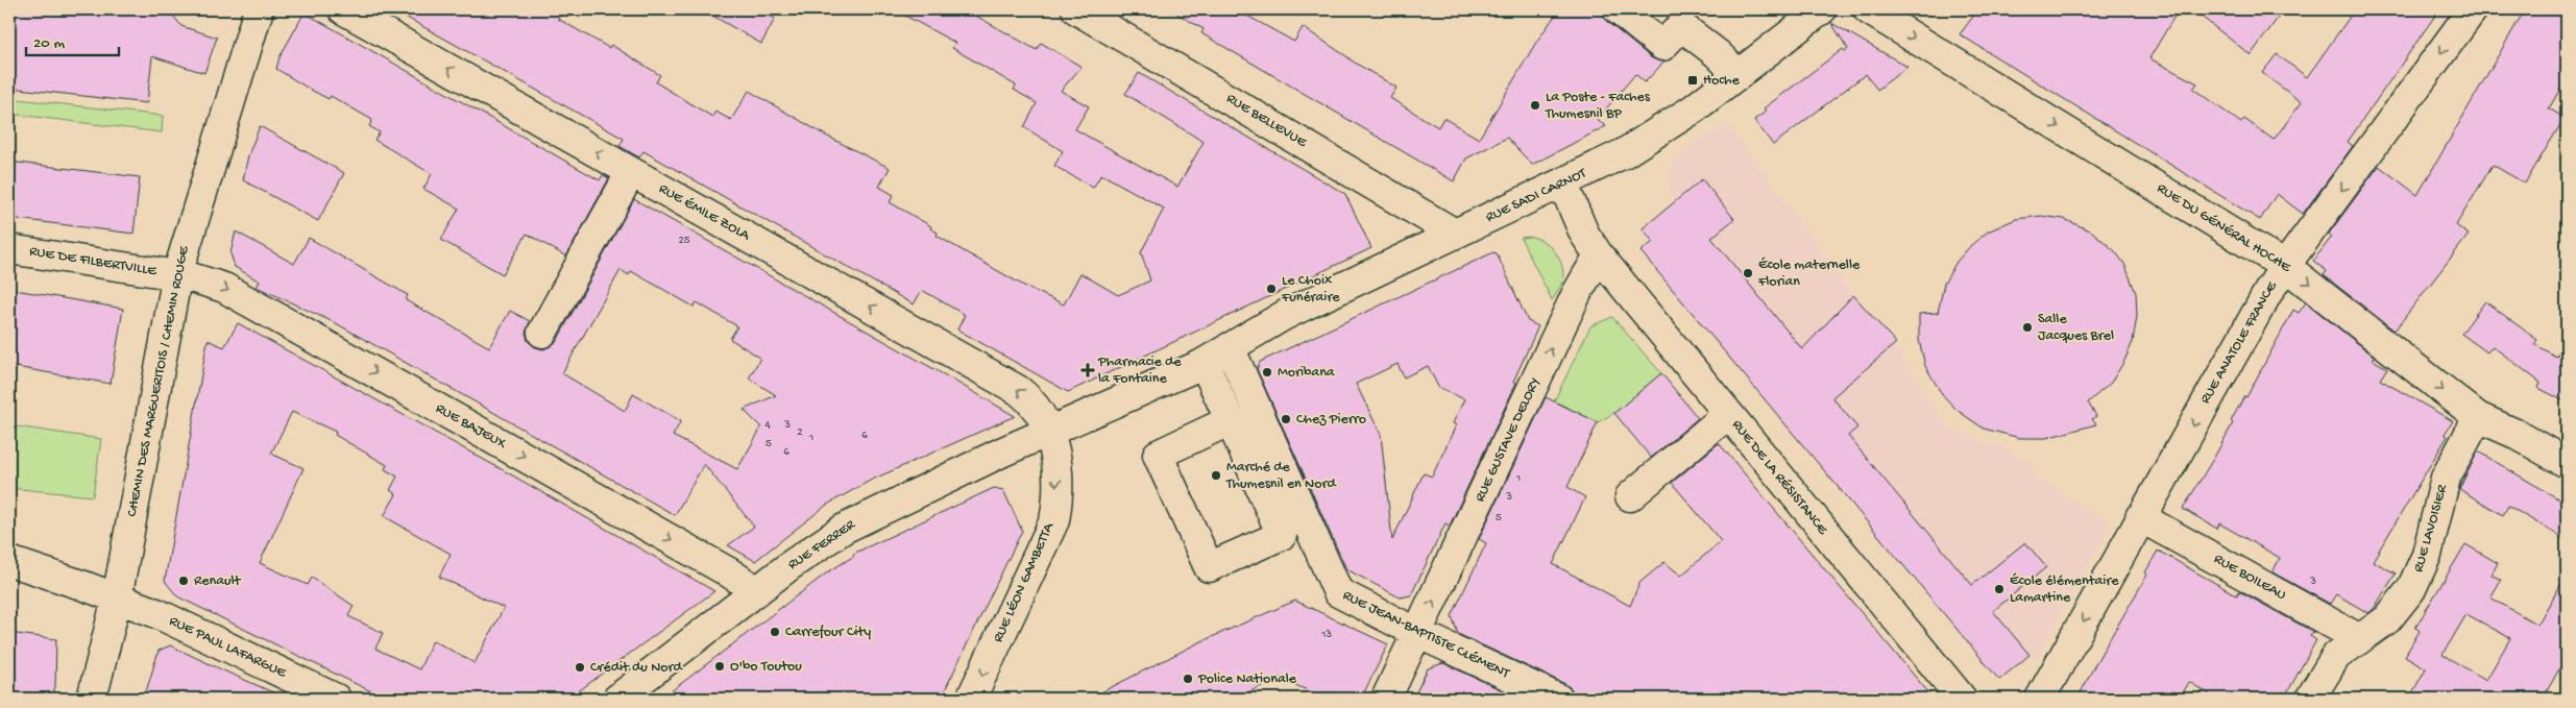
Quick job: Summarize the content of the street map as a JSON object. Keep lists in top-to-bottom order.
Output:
{
  "streets": {
    "street": [
      "RUE BELLEVUE",
      "RUE SADI CARNOT",
      "RUE ÉMILE ZOLA",
      "RUE DU GÉNÉRAL HOCHE",
      "RUE DE FILBERTVILLE",
      "RUE ANATOLE FRANCE",
      "CHEMIN DES MARGUERITOIS / CHEMIN ROUGE",
      "RUE BAJEUX",
      "RUE GUSTAVE DELORY",
      "RUE DE LA RÉSISTANCE",
      "RUE LAVOISIER",
      "RUE FERRER",
      "RUE BOILEAU",
      "RUE LÉON GAMBETTA",
      "RUE JEAN-BAPTISTE CLÉMENT",
      "RUE PAUL LAFARGUE"
    ]
  },
  "crossings": [
    ["RUE BELLEVUE", "RUE SADI CARNOT"],
    ["RUE SADI CARNOT", "RUE FERRER"],
    ["RUE SADI CARNOT", "RUE JEAN-BAPTISTE CLÉMENT"],
    ["RUE ÉMILE ZOLA", "RUE FERRER"],
    ["RUE ÉMILE ZOLA", "RUE LÉON GAMBETTA"],
    ["RUE DU GÉNÉRAL HOCHE", "RUE ANATOLE FRANCE"],
    ["RUE DU GÉNÉRAL HOCHE", "RUE LAVOISIER"],
    ["RUE DE FILBERTVILLE", "CHEMIN DES MARGUERITOIS / CHEMIN ROUGE"],
    ["RUE DE FILBERTVILLE", "RUE BAJEUX"],
    ["RUE ANATOLE FRANCE", "RUE BOILEAU"],
    ["CHEMIN DES MARGUERITOIS / CHEMIN ROUGE", "RUE BAJEUX"],
    ["CHEMIN DES MARGUERITOIS / CHEMIN ROUGE", "RUE PAUL LAFARGUE"],
    ["RUE BAJEUX", "RUE FERRER"],
    ["RUE GUSTAVE DELORY", "RUE DE LA RÉSISTANCE"],
    ["RUE GUSTAVE DELORY", "RUE JEAN-BAPTISTE CLÉMENT"],
    ["RUE LAVOISIER", "RUE BOILEAU"],
    ["RUE FERRER", "RUE LÉON GAMBETTA"]
  ],
  "one_way": [
    "RUE ÉMILE ZOLA",
    "RUE DU GÉNÉRAL HOCHE",
    "RUE ANATOLE FRANCE",
    "RUE BAJEUX",
    "RUE LÉON GAMBETTA"
  ],
  "places": {
    "transit": ["Hoche"],
    "other": [
      "La Poste - Faches Thumesnil BP",
      "École maternelle Florian",
      "Le Choix Funéraire",
      "Salle Jacques Brel",
      "Moribana",
      "Chez Pierro",
      "Marché de Thumesnil en Nord",
      "Renault",
      "École élémentaire Lamartine",
      "Carrefour City",
      "O'bo Toutou",
      "Crédit du Nord",
      "Police Nationale"
    ],
    "health": ["Pharmacie de la Fontaine"]
  },
  "house_numbers": [
    "25",
    "4",
    "3",
    "2",
    "6",
    "1",
    "5",
    "6",
    "1",
    "3",
    "5",
    "3",
    "13"
  ],
  "scale_bar": "20 m"
}
